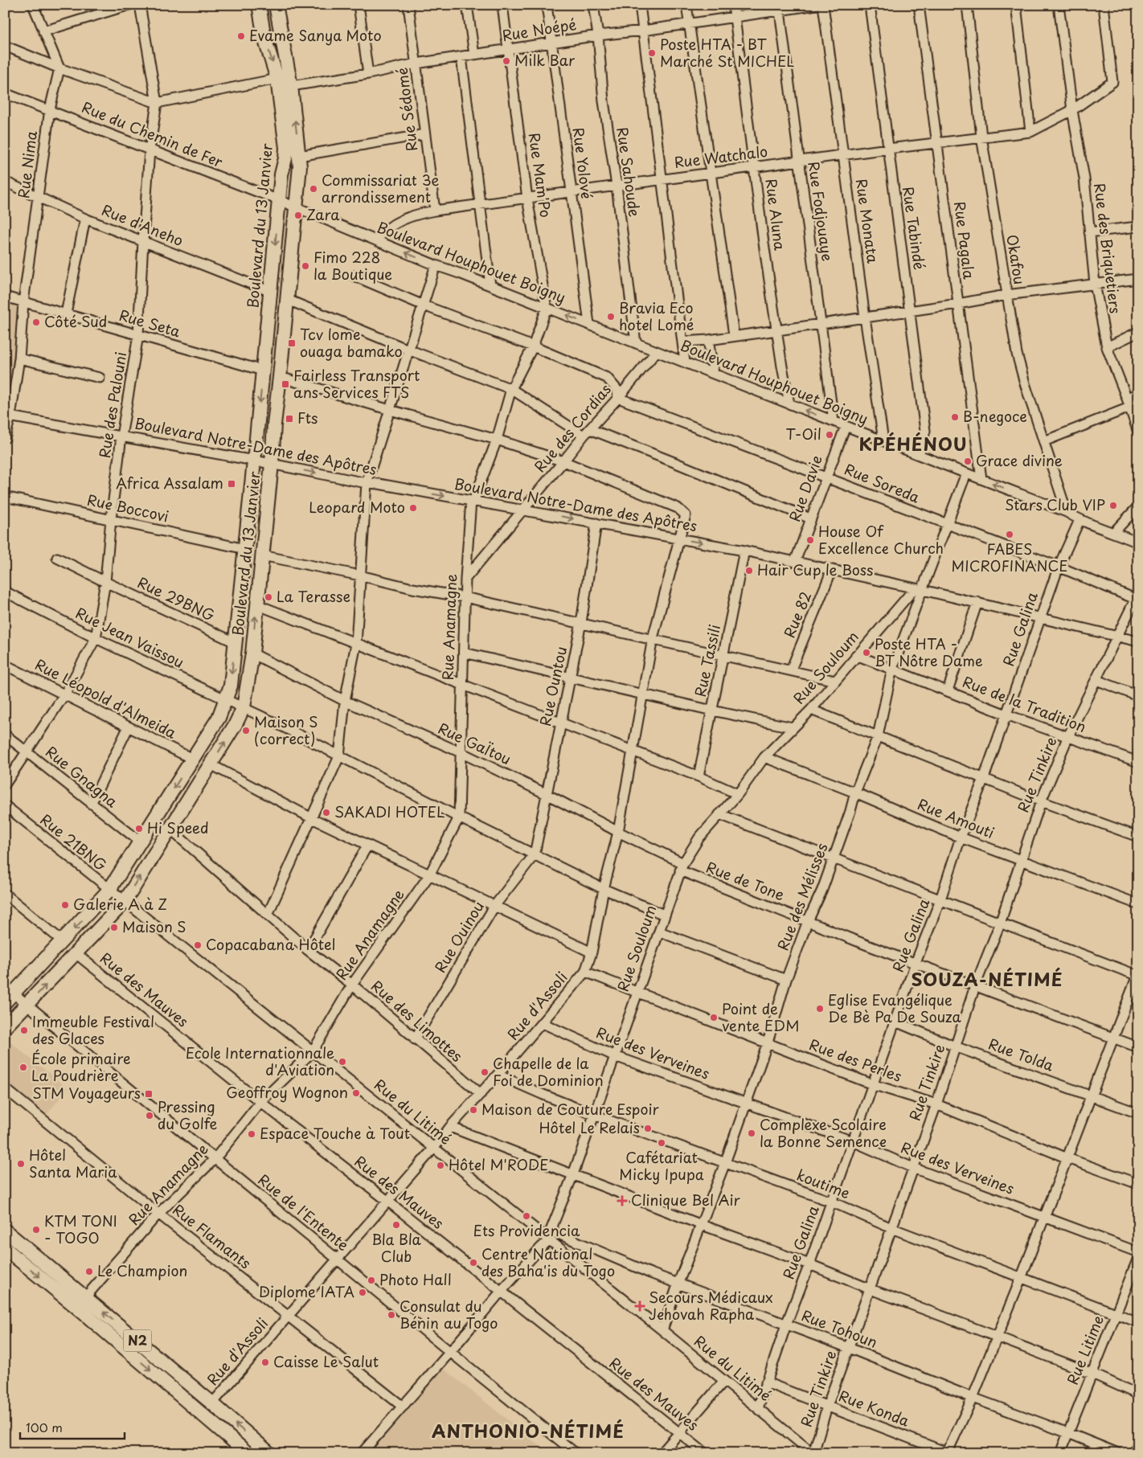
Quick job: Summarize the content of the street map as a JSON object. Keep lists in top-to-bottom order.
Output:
{
  "streets": {
    "highway": ["Boulevard du 13 Janvier", "N2"],
    "street": [
      "Rue Noépé",
      "Rue Sédomé",
      "Rue du Chemin de Fer",
      "Rue Watchalo",
      "Rue Yolové",
      "Rue Nima",
      "Rue Sahoude",
      "Rue Mam'Po",
      "Rue Fodjouaye",
      "Rue Aluna",
      "Rue Monata",
      "Rue d'Aneho",
      "Rue Tabindé",
      "Rue Pagala",
      "Rue des Briquetiers",
      "Okafou",
      "Boulevard Houphouet Boigny",
      "Rue Seta",
      "Rue des Palouni",
      "Rue des Cordias",
      "Boulevard Notre-Dame des Apôtres",
      "Rue Soreda",
      "Rue Davie",
      "Rue Boccovi",
      "Rue 29BNG",
      "Rue 82",
      "Rue Anamagne",
      "Rue Galina",
      "Rue Jean Vaissou",
      "Rue Tassili",
      "Rue Souloum",
      "Rue Ountou",
      "Rue Léopold d'Almeida",
      "Rue de la Tradition",
      "Rue GaÏtou",
      "Rue Tinkire",
      "Rue Gnagna",
      "Rue Amouti",
      "Rue 21BNG",
      "Rue de Tone",
      "Rue des Mélisses",
      "Rue Ouinou",
      "Rue des Mauves",
      "Rue d'Assoli",
      "Rue des Limottes",
      "Rue des Verveines",
      "Rue Tolda",
      "Rue des Perles",
      "Rue du Litimé",
      "koutime",
      "Rue de l'Entente",
      "Rue Flamants",
      "Rue Tohoun",
      "Rue Litime",
      "Rue Konda"
    ]
  },
  "crossings": [
    ["Rue Noépé", "Rue Sédomé"],
    ["Rue Noépé", "Rue Yolové"],
    ["Rue Noépé", "Rue Sahoude"],
    ["Rue Noépé", "Rue Mam'Po"],
    ["Rue Noépé", "Rue Fodjouaye"],
    ["Rue Noépé", "Rue Aluna"],
    ["Rue Noépé", "Boulevard du 13 Janvier"],
    ["Rue Sédomé", "Rue Watchalo"],
    ["Rue du Chemin de Fer", "Rue Nima"],
    ["Rue du Chemin de Fer", "Boulevard du 13 Janvier"],
    ["Rue du Chemin de Fer", "Boulevard Houphouet Boigny"],
    ["Rue du Chemin de Fer", "Rue des Palouni"],
    ["Rue Watchalo", "Rue Yolové"],
    ["Rue Watchalo", "Rue Sahoude"],
    ["Rue Watchalo", "Rue Mam'Po"],
    ["Rue Watchalo", "Rue Fodjouaye"],
    ["Rue Watchalo", "Rue Aluna"],
    ["Rue Watchalo", "Rue Monata"],
    ["Rue Watchalo", "Rue Tabindé"],
    ["Rue Watchalo", "Rue Pagala"],
    ["Rue Watchalo", "Rue des Briquetiers"],
    ["Rue Watchalo", "Okafou"],
    ["Rue Watchalo", "Boulevard Houphouet Boigny"],
    ["Rue Yolové", "Boulevard Houphouet Boigny"],
    ["Rue Nima", "Rue d'Aneho"],
    ["Rue Nima", "Rue Seta"],
    ["Rue Nima", "Boulevard Notre-Dame des Apôtres"],
    ["Rue Sahoude", "Boulevard Houphouet Boigny"],
    ["Rue Mam'Po", "Boulevard Houphouet Boigny"],
    ["Rue Mam'Po", "Rue Anamagne"],
    ["Rue Fodjouaye", "Boulevard Houphouet Boigny"],
    ["Rue Aluna", "Boulevard Houphouet Boigny"],
    ["Rue Monata", "Boulevard Houphouet Boigny"],
    ["Rue d'Aneho", "Boulevard du 13 Janvier"],
    ["Rue d'Aneho", "Rue des Palouni"],
    ["Boulevard du 13 Janvier", "Boulevard Houphouet Boigny"],
    ["Boulevard du 13 Janvier", "Rue Seta"],
    ["Boulevard du 13 Janvier", "Boulevard Notre-Dame des Apôtres"],
    ["Boulevard du 13 Janvier", "Rue Boccovi"],
    ["Boulevard du 13 Janvier", "Rue 29BNG"],
    ["Boulevard du 13 Janvier", "Rue Jean Vaissou"],
    ["Boulevard du 13 Janvier", "Rue Léopold d'Almeida"],
    ["Boulevard du 13 Janvier", "Rue GaÏtou"],
    ["Boulevard du 13 Janvier", "Rue Gnagna"],
    ["Boulevard du 13 Janvier", "Rue 21BNG"],
    ["Boulevard du 13 Janvier", "Rue des Mauves"],
    ["Boulevard du 13 Janvier", "Rue des Limottes"],
    ["Boulevard du 13 Janvier", "Rue du Litimé"],
    ["Boulevard du 13 Janvier", "Rue de l'Entente"],
    ["Rue Tabindé", "Boulevard Houphouet Boigny"],
    ["Rue Pagala", "Boulevard Houphouet Boigny"],
    ["Okafou", "Boulevard Houphouet Boigny"],
    ["Boulevard Houphouet Boigny", "Rue des Cordias"],
    ["Boulevard Houphouet Boigny", "Rue Davie"],
    ["Boulevard Houphouet Boigny", "Rue Galina"],
    ["Boulevard Houphouet Boigny", "Rue des Mélisses"],
    ["Rue Seta", "Rue des Palouni"],
    ["Rue des Palouni", "Boulevard Notre-Dame des Apôtres"],
    ["Rue des Palouni", "Rue Boccovi"],
    ["Rue des Palouni", "Rue 29BNG"],
    ["Rue des Palouni", "Rue Jean Vaissou"],
    ["Rue des Palouni", "Rue Léopold d'Almeida"],
    ["Rue des Palouni", "Rue Gnagna"],
    ["Rue des Cordias", "Boulevard Notre-Dame des Apôtres"],
    ["Rue des Cordias", "Rue Soreda"],
    ["Rue des Cordias", "Rue Anamagne"],
    ["Rue des Cordias", "Rue d'Assoli"],
    ["Boulevard Notre-Dame des Apôtres", "Rue Davie"],
    ["Boulevard Notre-Dame des Apôtres", "Rue 82"],
    ["Boulevard Notre-Dame des Apôtres", "Rue Anamagne"],
    ["Boulevard Notre-Dame des Apôtres", "Rue Galina"],
    ["Boulevard Notre-Dame des Apôtres", "Rue Tassili"],
    ["Boulevard Notre-Dame des Apôtres", "Rue Souloum"],
    ["Boulevard Notre-Dame des Apôtres", "Rue Ountou"],
    ["Boulevard Notre-Dame des Apôtres", "Rue Tinkire"],
    ["Boulevard Notre-Dame des Apôtres", "Rue des Mélisses"],
    ["Boulevard Notre-Dame des Apôtres", "Rue d'Assoli"],
    ["Rue Soreda", "Rue Davie"],
    ["Rue Soreda", "Rue Galina"],
    ["Rue Soreda", "Rue Tinkire"],
    ["Rue Soreda", "Rue des Mélisses"],
    ["Rue Anamagne", "Rue Jean Vaissou"],
    ["Rue Anamagne", "Rue GaÏtou"],
    ["Rue Anamagne", "Rue des Mauves"],
    ["Rue Anamagne", "Rue des Limottes"],
    ["Rue Anamagne", "Rue du Litimé"],
    ["Rue Anamagne", "Rue de l'Entente"],
    ["Rue Anamagne", "Rue Flamants"],
    ["Rue Anamagne", "N2"],
    ["Rue Galina", "Rue de la Tradition"],
    ["Rue Galina", "Rue Amouti"],
    ["Rue Galina", "Rue de Tone"],
    ["Rue Galina", "Rue des Verveines"],
    ["Rue Galina", "Rue Tolda"],
    ["Rue Galina", "Rue des Perles"],
    ["Rue Galina", "Rue du Litimé"],
    ["Rue Galina", "koutime"],
    ["Rue Galina", "Rue Tohoun"],
    ["Rue Galina", "Rue Konda"],
    ["Rue Jean Vaissou", "Rue Souloum"],
    ["Rue Jean Vaissou", "Rue Ountou"],
    ["Rue Jean Vaissou", "Rue Ouinou"],
    ["Rue Jean Vaissou", "Rue d'Assoli"],
    ["Rue Souloum", "Rue de la Tradition"],
    ["Rue Souloum", "Rue GaÏtou"],
    ["Rue Souloum", "Rue Amouti"],
    ["Rue Souloum", "Rue de Tone"],
    ["Rue Souloum", "Rue des Mélisses"],
    ["Rue Souloum", "Rue des Mauves"],
    ["Rue Souloum", "Rue des Verveines"],
    ["Rue Souloum", "Rue des Perles"],
    ["Rue Souloum", "Rue du Litimé"],
    ["Rue Souloum", "koutime"],
    ["Rue Souloum", "Rue de l'Entente"],
    ["Rue Souloum", "Rue Flamants"],
    ["Rue Souloum", "Rue Tohoun"],
    ["Rue Ountou", "Rue GaÏtou"],
    ["Rue Ountou", "Rue Ouinou"],
    ["Rue de la Tradition", "Rue Tinkire"],
    ["Rue de la Tradition", "Rue des Mélisses"],
    ["Rue GaÏtou", "Rue de Tone"],
    ["Rue GaÏtou", "Rue d'Assoli"],
    ["Rue Tinkire", "Rue Amouti"],
    ["Rue Tinkire", "Rue de Tone"],
    ["Rue Tinkire", "Rue des Verveines"],
    ["Rue Tinkire", "Rue Tolda"],
    ["Rue Tinkire", "Rue des Perles"],
    ["Rue Tinkire", "Rue du Litimé"],
    ["Rue Tinkire", "koutime"],
    ["Rue Tinkire", "Rue Tohoun"],
    ["Rue Tinkire", "Rue Konda"],
    ["Rue Amouti", "Rue des Mélisses"],
    ["Rue 21BNG", "Rue du Litimé"],
    ["Rue de Tone", "Rue des Mélisses"],
    ["Rue des Mélisses", "Rue des Verveines"],
    ["Rue des Mélisses", "Rue des Perles"],
    ["Rue des Mélisses", "Rue du Litimé"],
    ["Rue des Mélisses", "koutime"],
    ["Rue des Mélisses", "Rue Tohoun"],
    ["Rue Ouinou", "Rue des Limottes"],
    ["Rue des Mauves", "Rue d'Assoli"],
    ["Rue d'Assoli", "Rue des Limottes"],
    ["Rue d'Assoli", "Rue des Verveines"],
    ["Rue d'Assoli", "Rue des Perles"],
    ["Rue d'Assoli", "Rue du Litimé"],
    ["Rue d'Assoli", "koutime"],
    ["Rue d'Assoli", "Rue de l'Entente"],
    ["Rue d'Assoli", "Rue Flamants"],
    ["Rue d'Assoli", "N2"],
    ["Rue du Litimé", "Rue Tohoun"],
    ["koutime", "Rue Litime"],
    ["Rue Tohoun", "Rue Litime"]
  ],
  "districts": ["KPÉHÉNOU", "SOUZA-NÉTIMÉ", "ANTHONIO-NÉTIMÉ"],
  "places": {
    "other": [
      "Evame Sanya Moto",
      "Poste HTA - BT Marché St MICHEL",
      "Milk Bar",
      "Commissariat 3e arrondissement",
      "Zara",
      "Fimo 228 la Boutique",
      "Bravia Eco hotel Lomé",
      "Côté Sud",
      "B-negoce",
      "T-Oil",
      "Grace divine",
      "Stars Club VIP",
      "Leopard Moto",
      "FABES MICROFINANCE",
      "House Of Excellence Church",
      "Hair Cup le Boss",
      "La Terasse",
      "Poste HTA - BT Nôtre Dame",
      "Maison S (correct)",
      "SAKADI HOTEL",
      "Hi Speed",
      "Galerie A à Z",
      "Maison S",
      "Copacabana Hôtel",
      "Eglise Evangélique De Bè Pa De Souza",
      "Point de vente EDM",
      "Immeuble Festival des Glaces",
      "Ecole Internationnale d'Aviation",
      "École primaire La Poudrière",
      "Chapelle de la Foi de Dominion",
      "Geoffroy Wognon",
      "Maison de Couture Espoir",
      "Pressing du Golfe",
      "Hôtel Le Relais",
      "Complexe Scolaire la Bonne Semence",
      "Espace Touche à Tout",
      "Cafétariat Micky Ipupa",
      "Hôtel Santa Maria",
      "Hôtel M'RODE",
      "Ets Providencia",
      "Bla Bla Club",
      "KTM TONI - TOGO",
      "Centre National des Baha'is du Togo",
      "Le Champion",
      "Photo Hall",
      "Diplome IATA",
      "Consulat du Bénin au Togo",
      "Caisse Le Salut"
    ],
    "transit": [
      "Tcv lome ouaga bamako",
      "Fairless Transport ans Services FTS",
      "Fts",
      "Africa Assalam",
      "STM Voyageurs"
    ],
    "health": ["Clinique Bel Air", "Secours Médicaux Jehovah Rapha"]
  },
  "scale_bar": "100 m"
}
